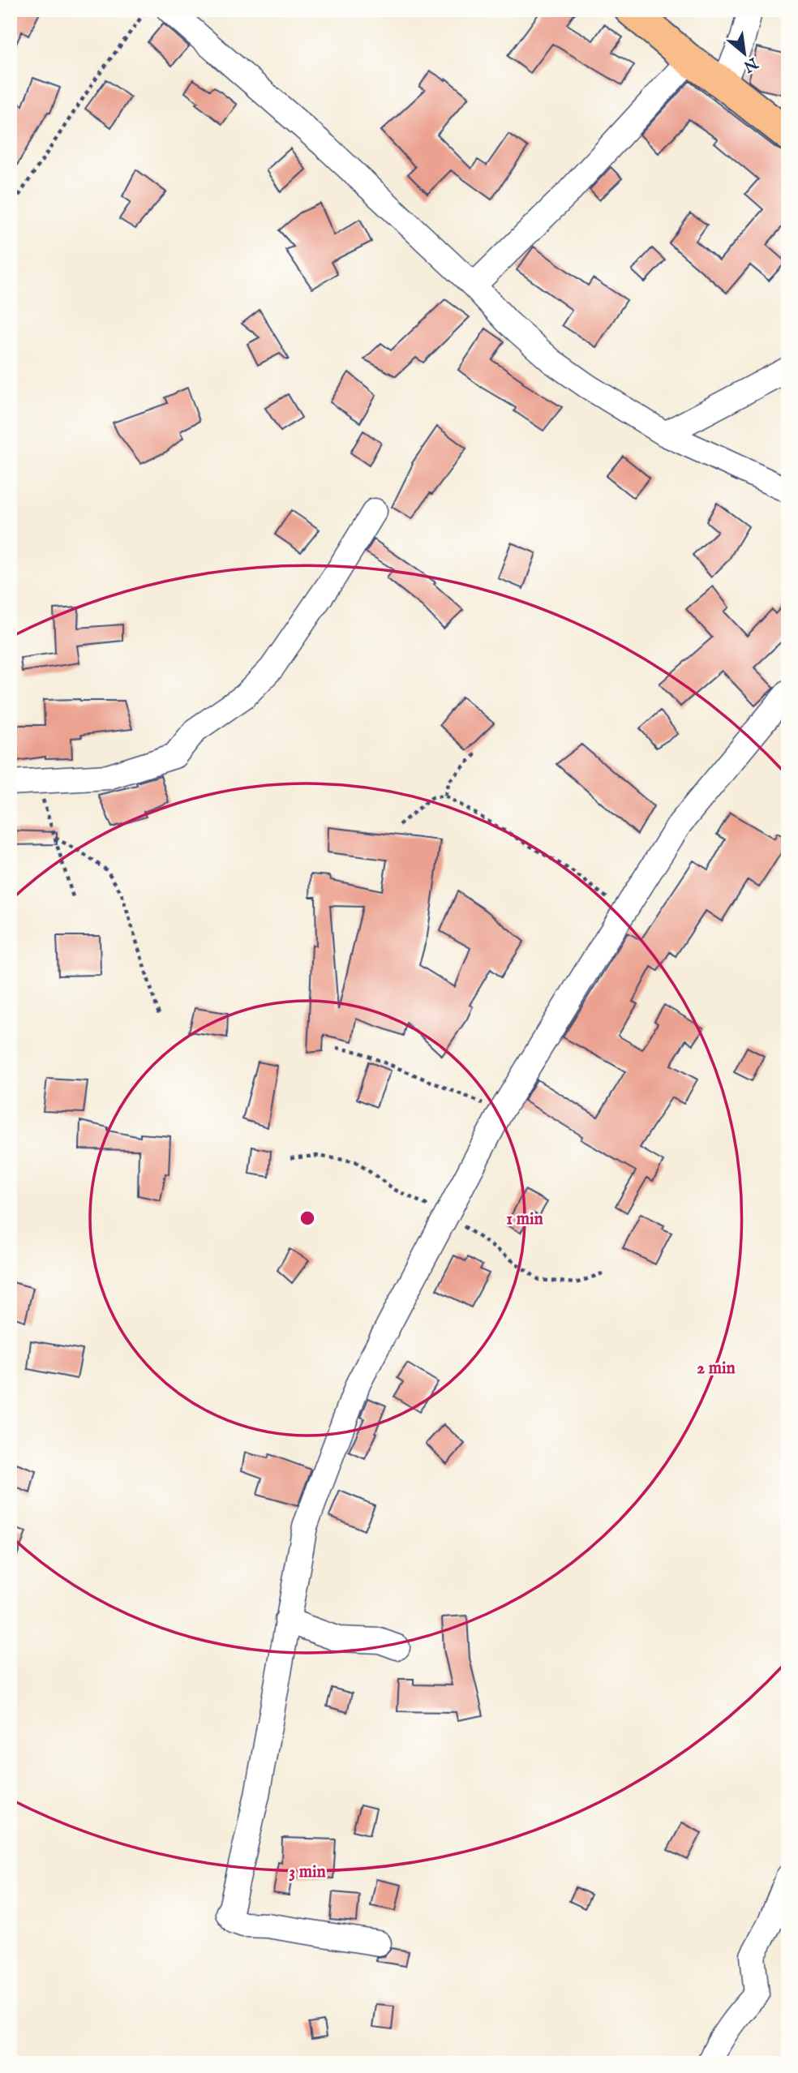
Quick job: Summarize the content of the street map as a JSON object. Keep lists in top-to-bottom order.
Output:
{
  "north": "bottom right",
  "rings": ["1 min", "2 min", "3 min"]
}
